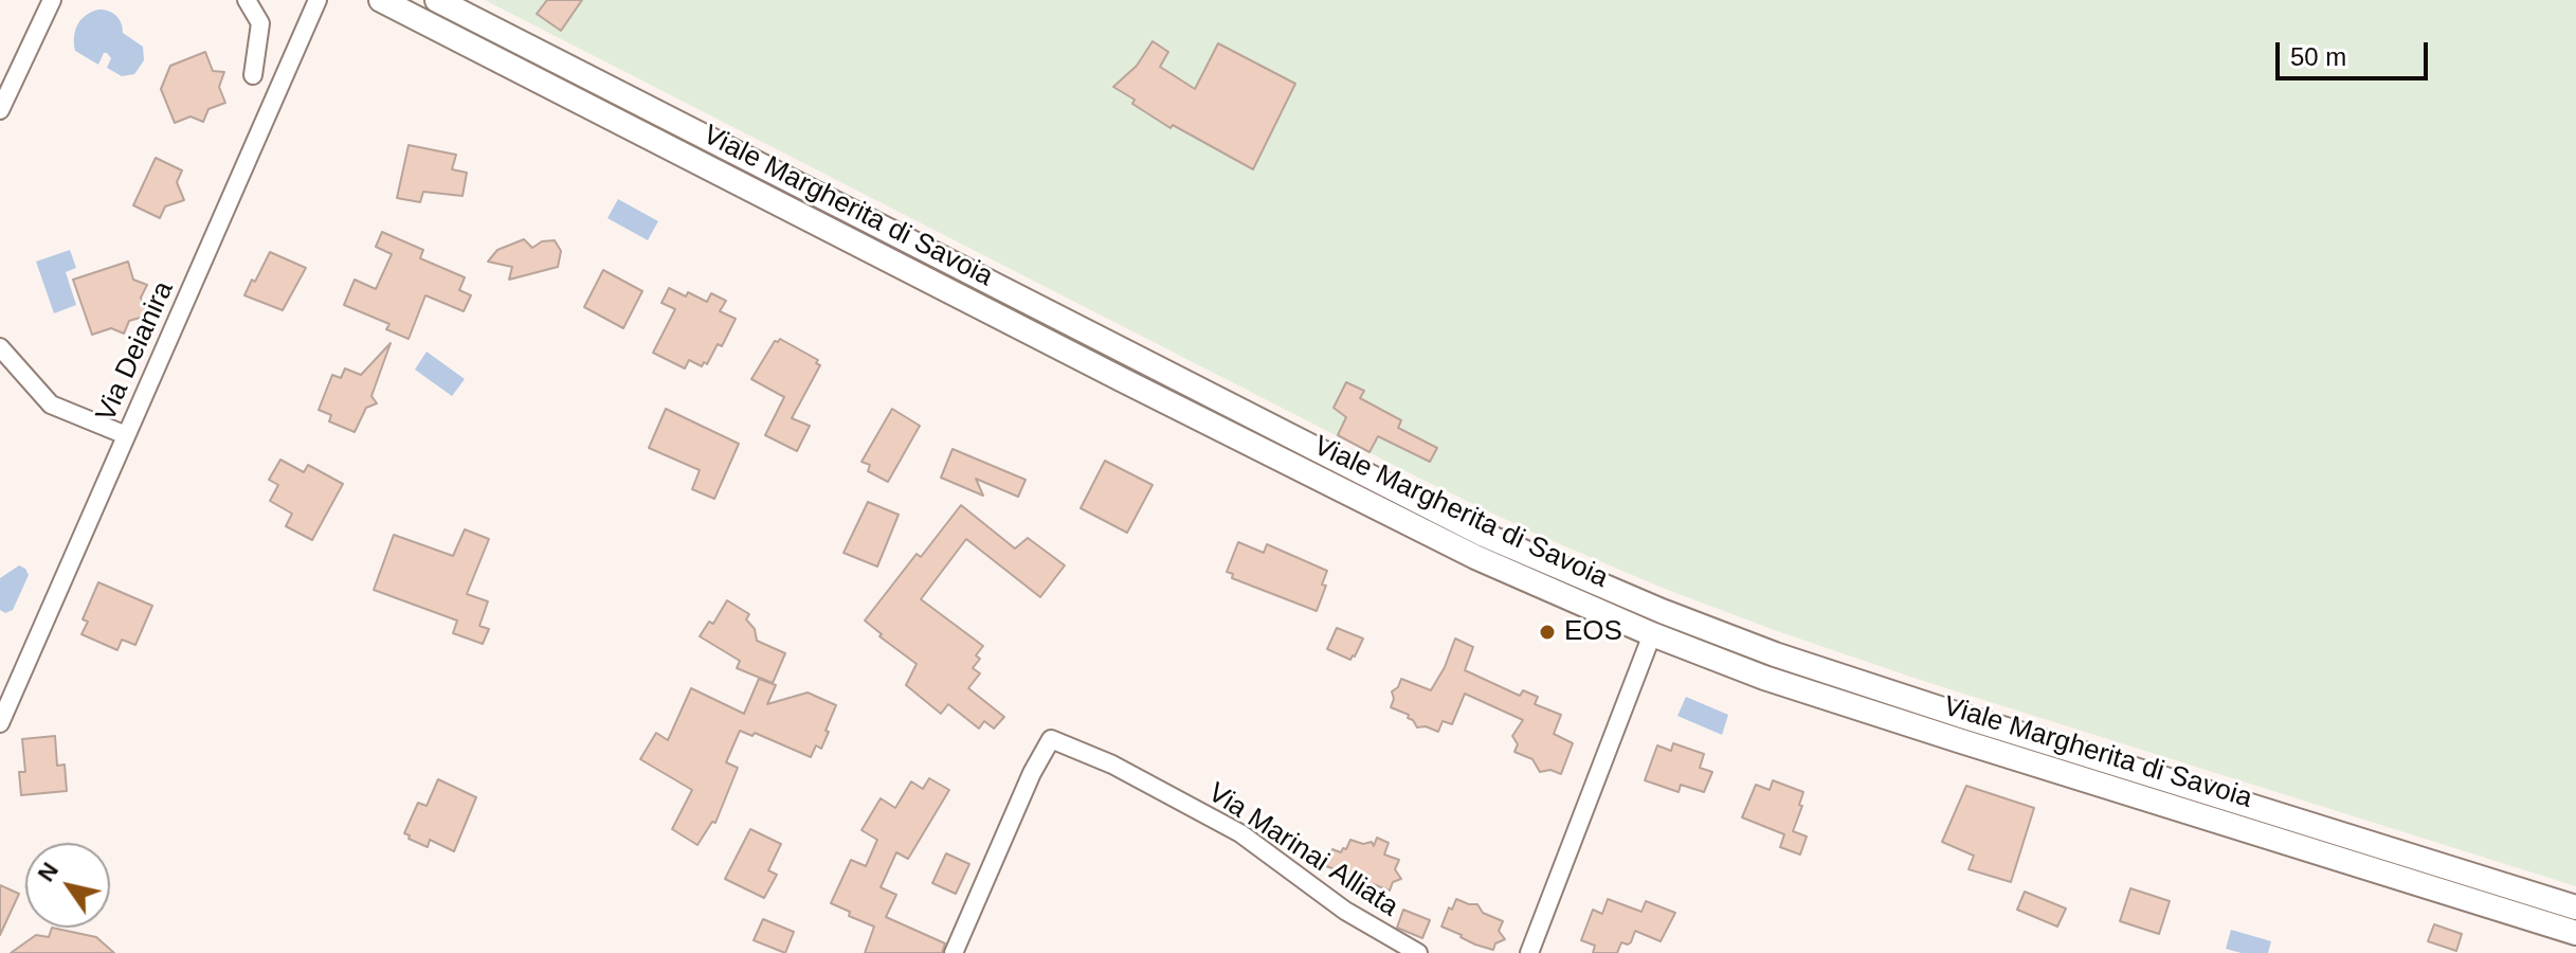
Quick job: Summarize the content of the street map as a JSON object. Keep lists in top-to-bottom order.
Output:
{
  "streets": {
    "street": ["Viale Margherita di Savoia", "Via Deianira", "Via Marinai Alliata"]
  },
  "places": ["EOS"],
  "scale_bar": "50 m",
  "north": "top left"
}
